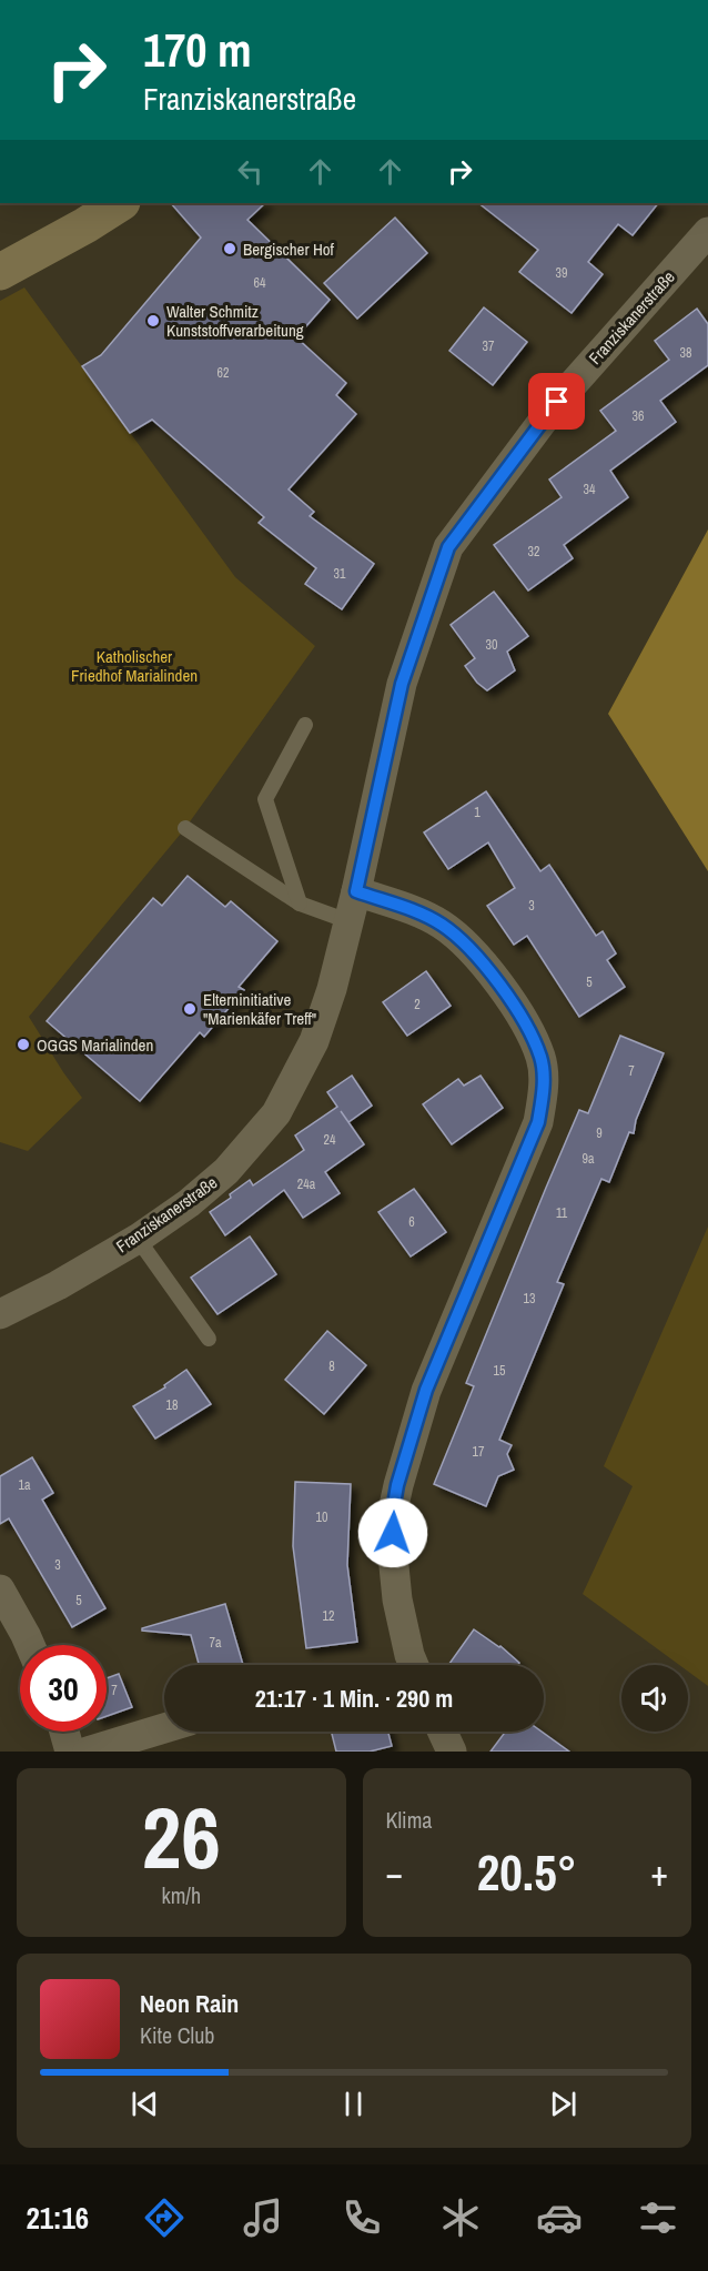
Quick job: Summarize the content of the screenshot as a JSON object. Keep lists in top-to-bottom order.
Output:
{
  "streets": {
    "street": ["Franziskanerstraße"]
  },
  "parks": ["Katholischer Friedhof Marialinden"],
  "places": [
    "Bergischer Hof",
    "Walter Schmitz Kunststoffverarbeitung",
    "Elterninitiative \"Marienkäfer Treff\"",
    "OGGS Marialinden"
  ],
  "house_numbers": [
    "39",
    "64",
    "37",
    "38",
    "62",
    "36",
    "34",
    "32",
    "31",
    "30",
    "1",
    "3",
    "5",
    "2",
    "7",
    "9",
    "24",
    "9a",
    "24a",
    "11",
    "6",
    "13",
    "8",
    "15",
    "18",
    "17",
    "1a",
    "10",
    "3",
    "5",
    "12",
    "7a",
    "7"
  ],
  "page": {
    "turn": ["170 m", "Franziskanerstraße"],
    "limit": "30",
    "trip": "21:17 · 1 Min. · 290 m",
    "tile": [
      ["26", "km/h"],
      "Klima"
    ],
    "heat": ["−", "20.5°", "+"],
    "song": ["Neon Rain", "Kite Club"],
    "tabs": "21:16"
  }
}
